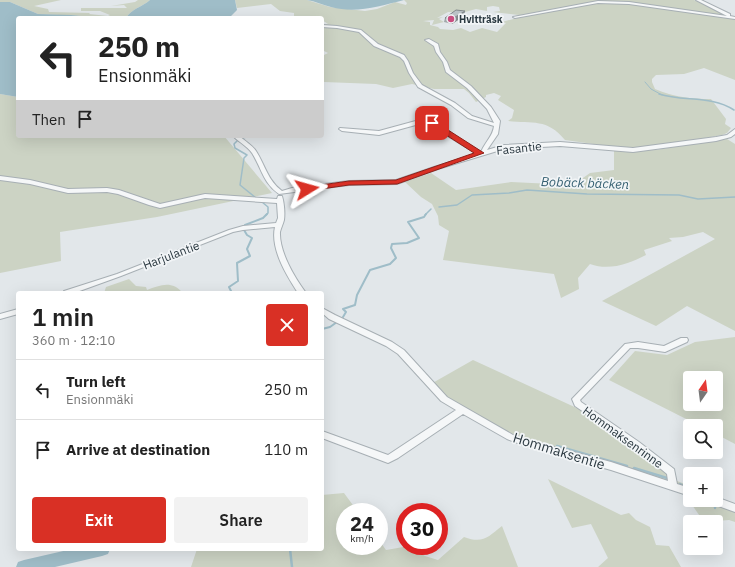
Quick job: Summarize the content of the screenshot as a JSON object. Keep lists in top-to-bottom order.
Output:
{
  "streets": {
    "street": [
      "Fasantie",
      "Harjulantie",
      "Hommaksenrinne",
      "Hommaksentie"
    ]
  },
  "crossings": [
    ["Hommaksenrinne", "Hommaksentie"]
  ],
  "water": ["Bobäck bäcken"],
  "places": ["Hvitträsk"],
  "north": "top",
  "page": {
    "turn": ["250 m", "Ensionmäki"],
    "then": "Then",
    "heading": ["1 min", "360 m · 12:10"],
    "list": [
      {
        "name": "Turn left",
        "note": "Ensionmäki",
        "value": "250 m"
      },
      {
        "name": "Arrive at destination",
        "value": "110 m"
      }
    ],
    "map_buttons": ["+", "−"],
    "buttons": ["Exit", "Share"],
    "speed": "24 km/h",
    "limit": "30"
  }
}
